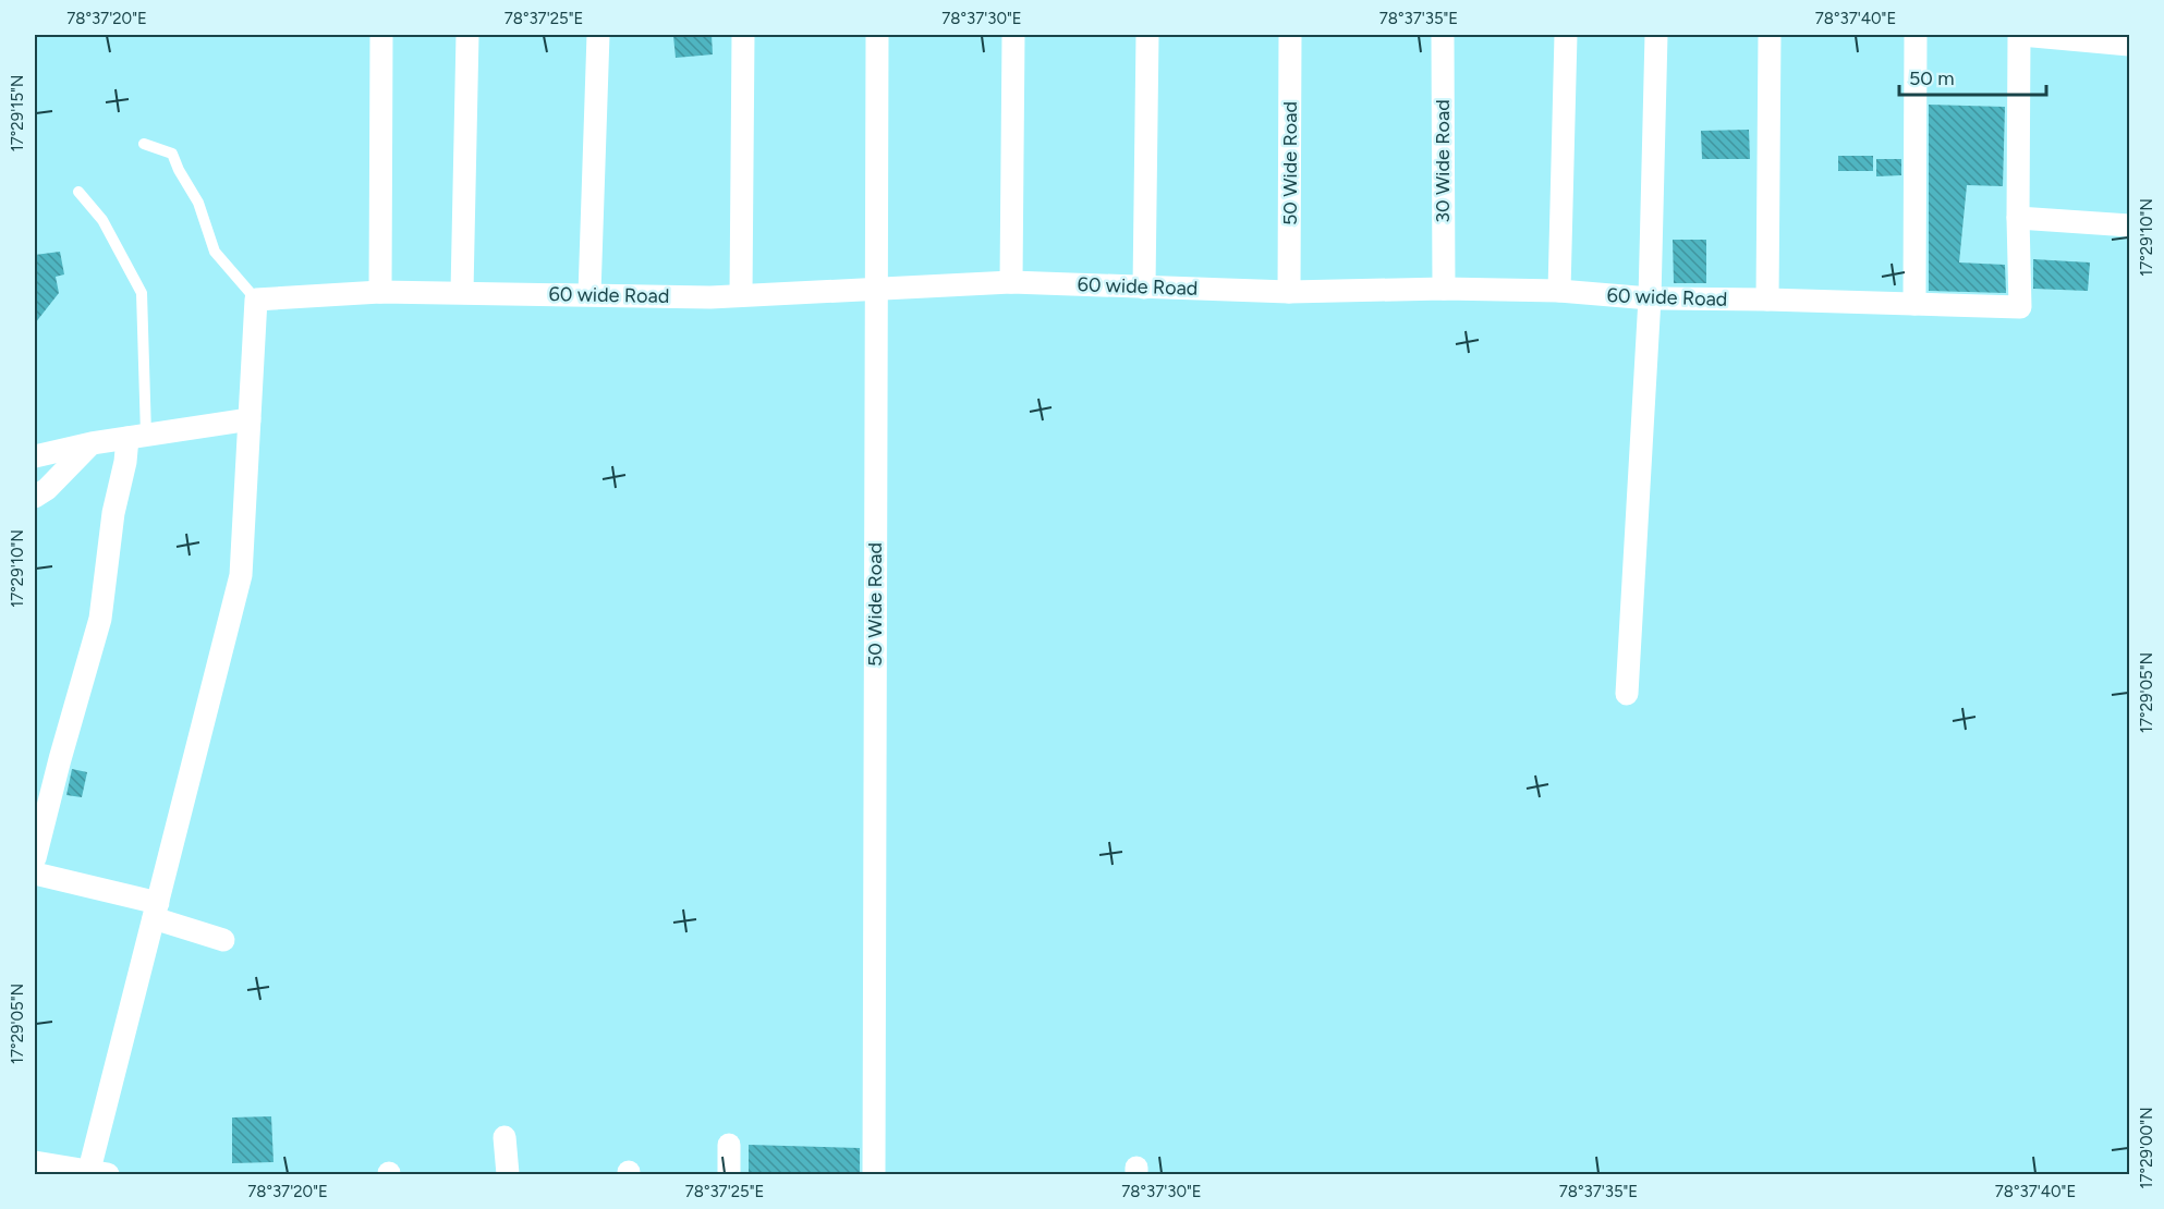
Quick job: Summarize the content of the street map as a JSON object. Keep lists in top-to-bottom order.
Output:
{
  "streets": {
    "street": ["30 Wide Road", "50 Wide Road", "60 wide Road"]
  },
  "crossings": [
    ["30 Wide Road", "60 wide Road"],
    ["50 Wide Road", "60 wide Road"]
  ],
  "scale_bar": "50 m",
  "coordinates": [
    "78°37'20\"E",
    "78°37'25\"E",
    "78°37'30\"E",
    "78°37'35\"E",
    "78°37'40\"E",
    "17°29'15\"N",
    "17°29'10\"N",
    "17°29'05\"N",
    "17°29'00\"N"
  ]
}
